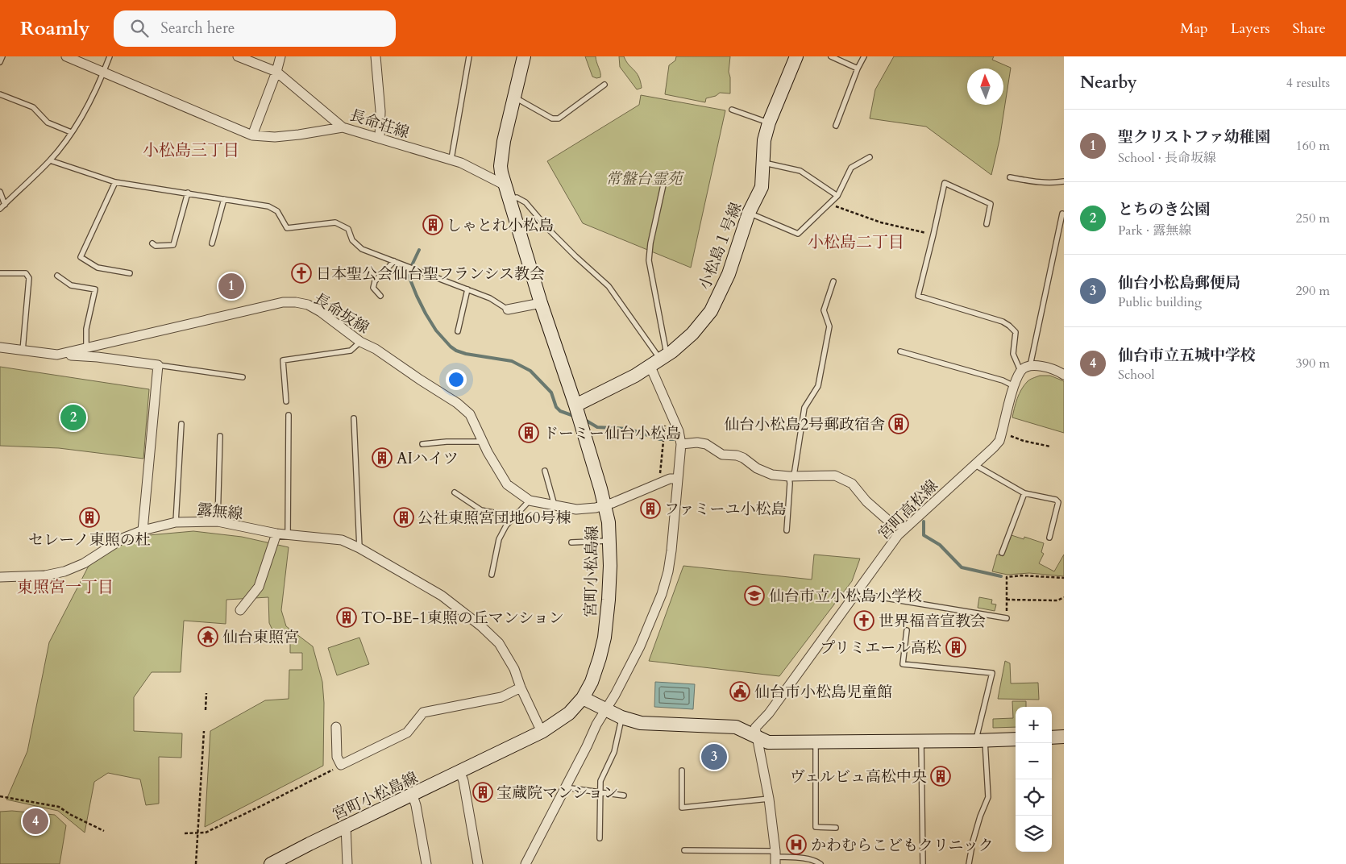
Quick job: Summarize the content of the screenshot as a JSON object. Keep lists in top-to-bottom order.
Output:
{
  "streets": {
    "street": [
      "長命荘線",
      "小松島１号線",
      "長命坂線",
      "宮町高松線",
      "露無線",
      "宮町小松島線"
    ]
  },
  "crossings": [
    ["長命荘線", "宮町小松島線"],
    ["小松島１号線", "宮町小松島線"],
    ["長命坂線", "宮町小松島線"],
    ["露無線", "宮町小松島線"]
  ],
  "districts": ["小松島三丁目", "小松島二丁目", "東照宮一丁目"],
  "parks": ["常盤台霊苑"],
  "places": {
    "building": [
      "しゃとれ小松島",
      "仙台小松島2号郵政宿舎",
      "ドーミー仙台小松島",
      "AIハイツ",
      "ファミーユ小松島",
      "セレーノ東照の杜",
      "公社東照宮団地60号棟",
      "TO-BE-1東照の丘マンション",
      "プリミエール高松",
      "ヴェルビュ高松中央",
      "宝蔵院マンション"
    ],
    "church": ["日本聖公会仙台聖フランシス教会", "世界福音宣教会"],
    "school or university": ["仙台市立小松島小学校"],
    "temple": ["仙台東照宮"],
    "public building": ["仙台市小松島児童館"],
    "hospital": ["かわむらこどもクリニック"]
  },
  "north": "top",
  "page": {
    "header": "Roamly",
    "search": "Search here",
    "nav": ["Map", "Layers", "Share"],
    "heading": ["Nearby", "4 results"],
    "list": [
      {
        "mark": "1",
        "name": "聖クリストファ幼稚園",
        "note": "School · 長命坂線",
        "value": "160 m"
      },
      {
        "mark": "2",
        "name": "とちのき公園",
        "note": "Park · 露無線",
        "value": "250 m"
      },
      {
        "mark": "3",
        "name": "仙台小松島郵便局",
        "note": "Public building",
        "value": "290 m"
      },
      {
        "mark": "4",
        "name": "仙台市立五城中学校",
        "note": "School",
        "value": "390 m"
      }
    ],
    "pins": [
      "1",
      "2",
      "3",
      "4"
    ],
    "map_buttons": ["+", "−"]
  }
}
